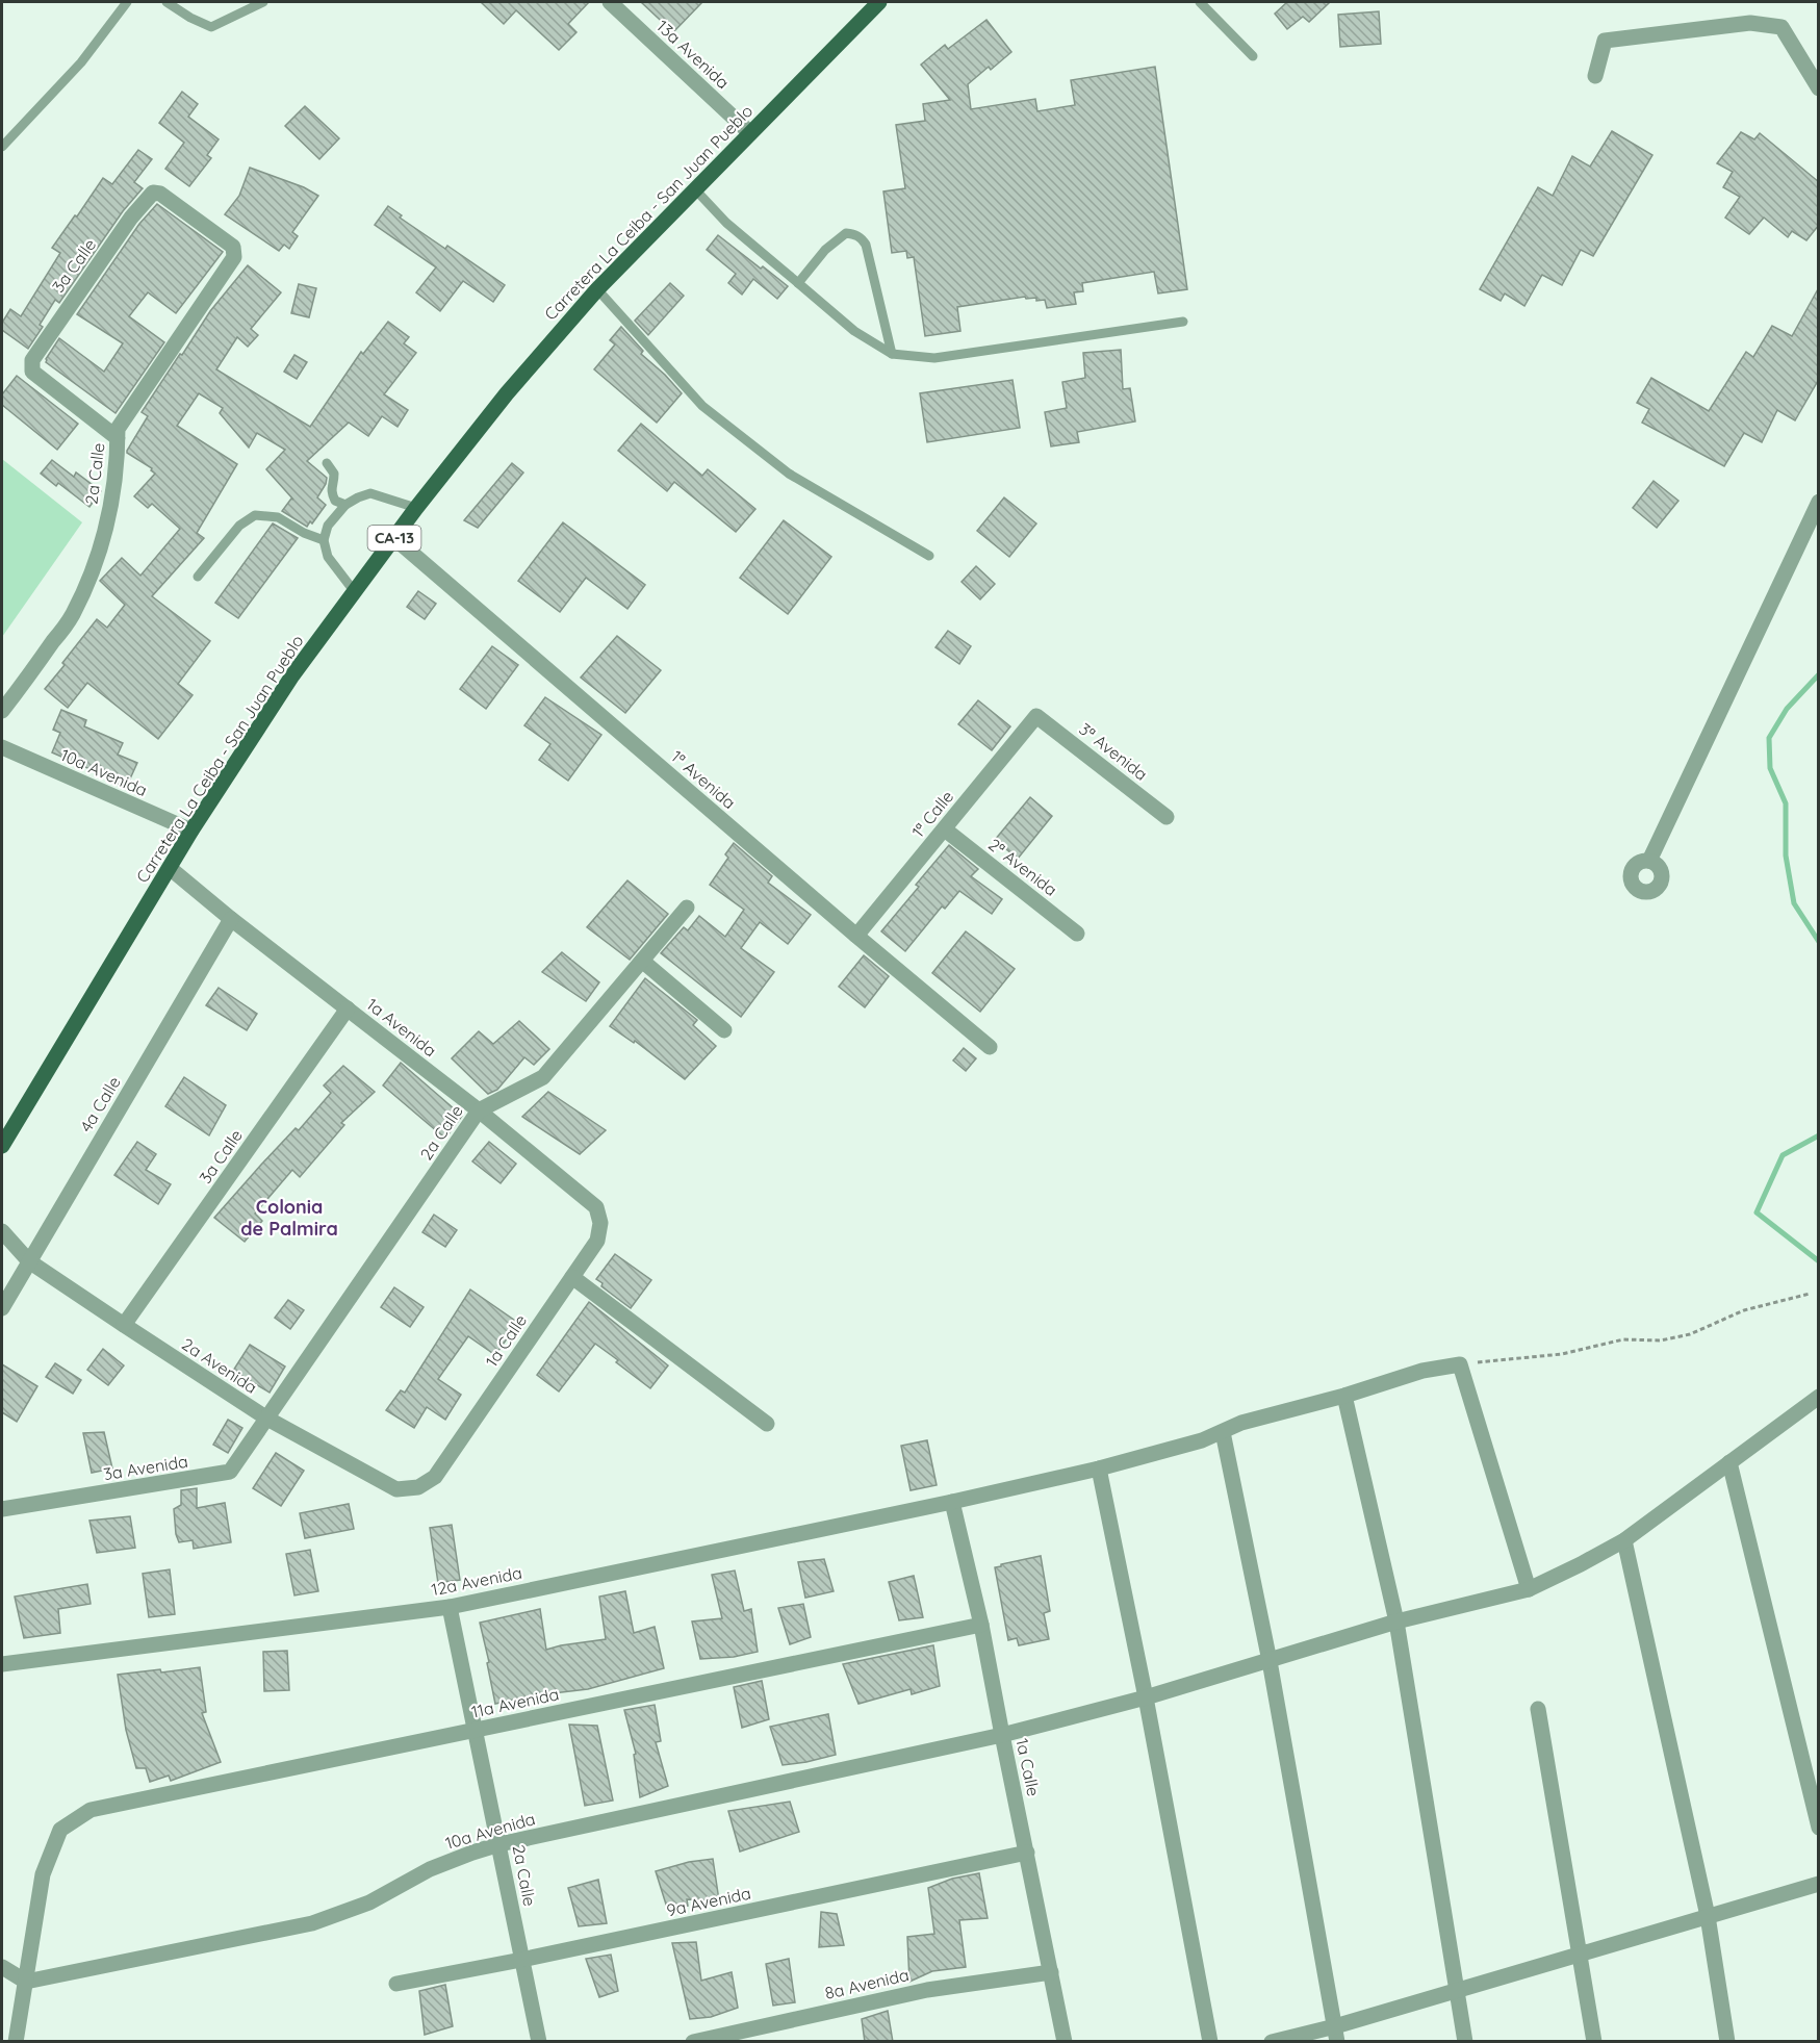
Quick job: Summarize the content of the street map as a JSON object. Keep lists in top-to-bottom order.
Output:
{
  "streets": {
    "main road": ["Carretera La Ceiba - San Juan Pueblo", "CA-13"],
    "street": [
      "13a Avenida",
      "3a Calle",
      "2a Calle",
      "3ª Avenida",
      "10a Avenida",
      "1ª Avenida",
      "1ª Calle",
      "2ª Avenida",
      "1a Avenida",
      "4a Calle",
      "1a Calle",
      "2a Avenida",
      "3a Avenida",
      "12a Avenida",
      "11a Avenida",
      "9a Avenida",
      "8a Avenida"
    ]
  },
  "crossings": [
    ["13a Avenida", "Carretera La Ceiba - San Juan Pueblo"],
    ["Carretera La Ceiba - San Juan Pueblo", "10a Avenida"],
    ["Carretera La Ceiba - San Juan Pueblo", "1ª Avenida"],
    ["Carretera La Ceiba - San Juan Pueblo", "1a Avenida"],
    ["3a Calle", "2a Calle"],
    ["3a Calle", "1a Avenida"],
    ["3a Calle", "2a Avenida"],
    ["2a Calle", "10a Avenida"],
    ["2a Calle", "1a Avenida"],
    ["2a Calle", "2a Avenida"],
    ["2a Calle", "3a Avenida"],
    ["2a Calle", "12a Avenida"],
    ["2a Calle", "11a Avenida"],
    ["2a Calle", "9a Avenida"],
    ["3ª Avenida", "1ª Calle"],
    ["10a Avenida", "1a Calle"],
    ["10a Avenida", "11a Avenida"],
    ["1ª Avenida", "1ª Calle"],
    ["1ª Calle", "2ª Avenida"],
    ["1a Avenida", "4a Calle"],
    ["1a Avenida", "1a Calle"],
    ["4a Calle", "2a Avenida"],
    ["1a Calle", "2a Avenida"],
    ["1a Calle", "12a Avenida"],
    ["1a Calle", "11a Avenida"],
    ["1a Calle", "9a Avenida"],
    ["1a Calle", "8a Avenida"],
    ["2a Avenida", "3a Avenida"]
  ],
  "districts": ["Colonia de Palmira"]
}
